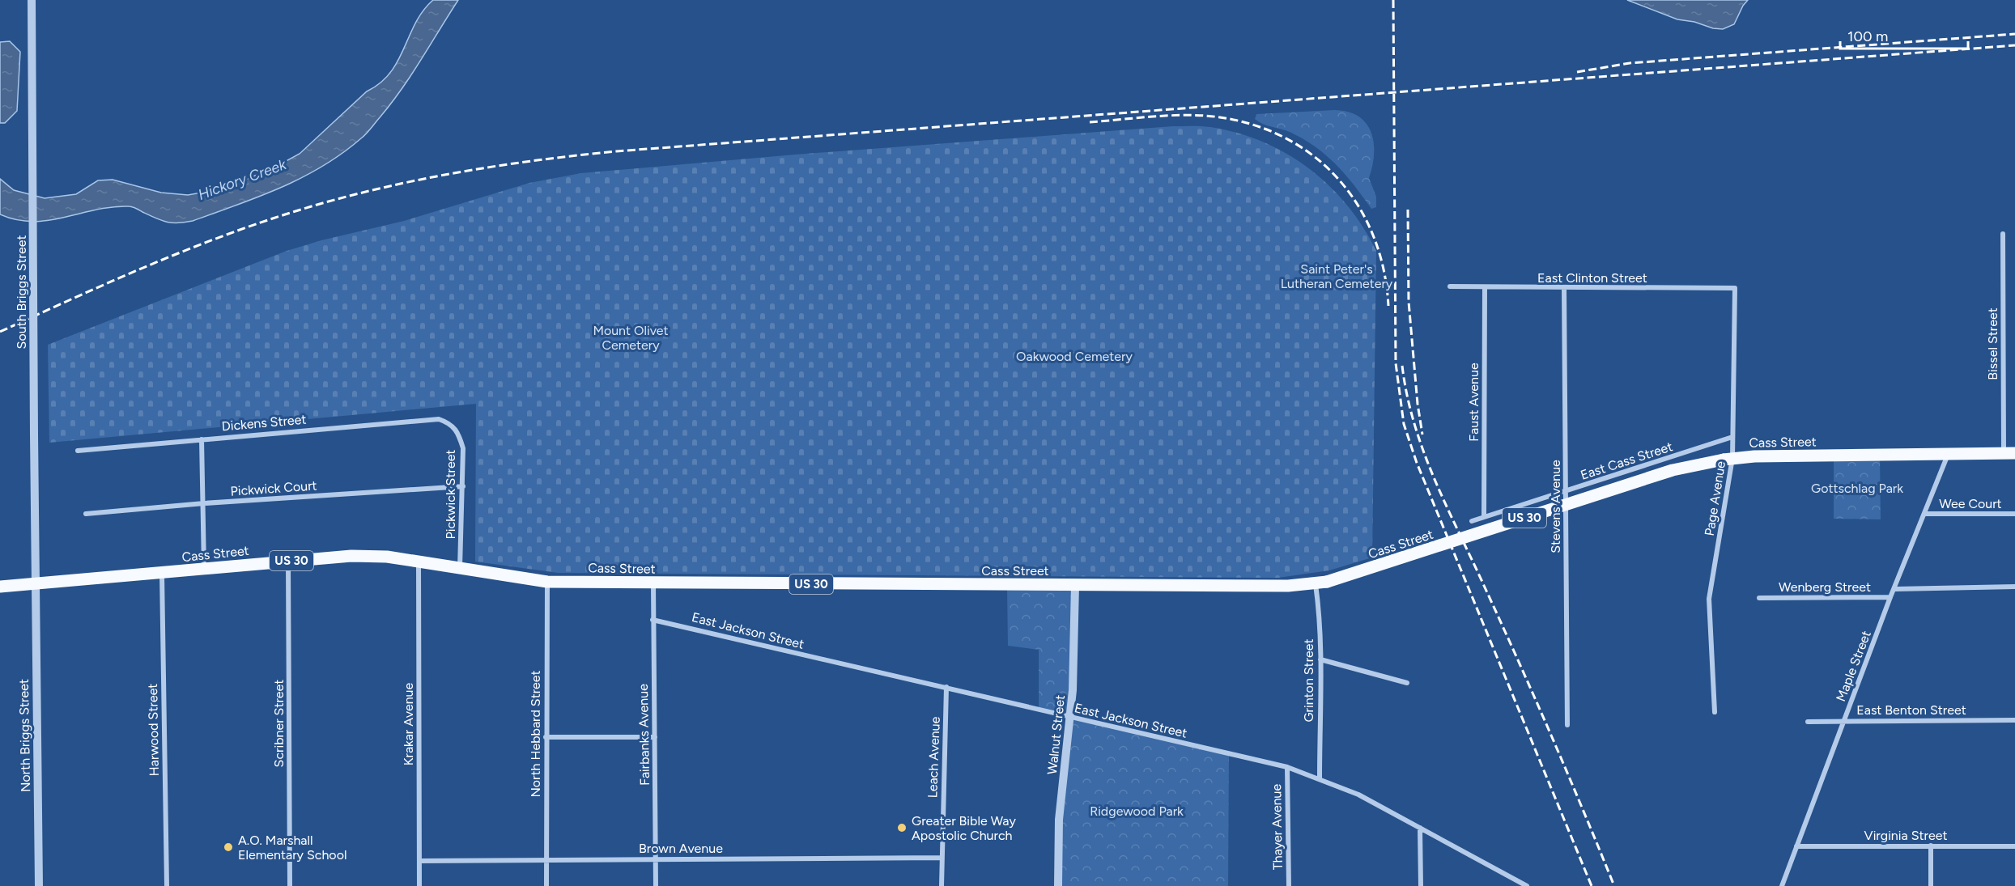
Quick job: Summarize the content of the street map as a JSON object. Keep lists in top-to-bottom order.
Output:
{
  "streets": {
    "main road": ["Cass Street", "US 30"],
    "street": [
      "East Clinton Street",
      "South Briggs Street",
      "Bissel Street",
      "Faust Avenue",
      "Dickens Street",
      "East Cass Street",
      "Pickwick Court",
      "Pickwick Street",
      "Page Avenue",
      "Wee Court",
      "Stevens Avenue",
      "Wenberg Street",
      "East Jackson Street",
      "Maple Street",
      "Grinton Street",
      "East Benton Street",
      "Scribner Street",
      "Krakar Avenue",
      "Harwood Street",
      "North Hebbard Street",
      "Fairbanks Avenue",
      "Walnut Street",
      "North Briggs Street",
      "Leach Avenue",
      "Thayer Avenue",
      "Virginia Street",
      "Brown Avenue"
    ]
  },
  "crossings": [
    ["East Clinton Street", "Faust Avenue"],
    ["East Clinton Street", "Page Avenue"],
    ["East Clinton Street", "Stevens Avenue"],
    ["South Briggs Street", "Cass Street"],
    ["South Briggs Street", "North Briggs Street"],
    ["Bissel Street", "Cass Street"],
    ["Faust Avenue", "East Cass Street"],
    ["Dickens Street", "Pickwick Street"],
    ["Cass Street", "Pickwick Street"],
    ["Cass Street", "Page Avenue"],
    ["Cass Street", "Maple Street"],
    ["Cass Street", "Grinton Street"],
    ["Cass Street", "Scribner Street"],
    ["Cass Street", "Krakar Avenue"],
    ["Cass Street", "Harwood Street"],
    ["Cass Street", "North Hebbard Street"],
    ["Cass Street", "Fairbanks Avenue"],
    ["Cass Street", "Walnut Street"],
    ["Cass Street", "North Briggs Street"],
    ["East Cass Street", "Page Avenue"],
    ["East Cass Street", "Stevens Avenue"],
    ["Pickwick Court", "Pickwick Street"],
    ["Wee Court", "Maple Street"],
    ["Wenberg Street", "Maple Street"],
    ["East Jackson Street", "Grinton Street"],
    ["East Jackson Street", "Fairbanks Avenue"],
    ["East Jackson Street", "Walnut Street"],
    ["East Jackson Street", "Leach Avenue"],
    ["East Jackson Street", "Thayer Avenue"],
    ["Maple Street", "East Benton Street"],
    ["Maple Street", "Virginia Street"],
    ["Krakar Avenue", "Brown Avenue"],
    ["North Hebbard Street", "Brown Avenue"],
    ["Fairbanks Avenue", "Brown Avenue"],
    ["Leach Avenue", "Brown Avenue"]
  ],
  "water": ["Hickory Creek"],
  "parks": [
    "Saint Peter's Lutheran Cemetery",
    "Mount Olivet Cemetery",
    "Oakwood Cemetery",
    "Gottschlag Park",
    "Ridgewood Park"
  ],
  "places": ["Greater Bible Way Apostolic Church", "A.O. Marshall Elementary School"],
  "scale_bar": "100 m"
}
